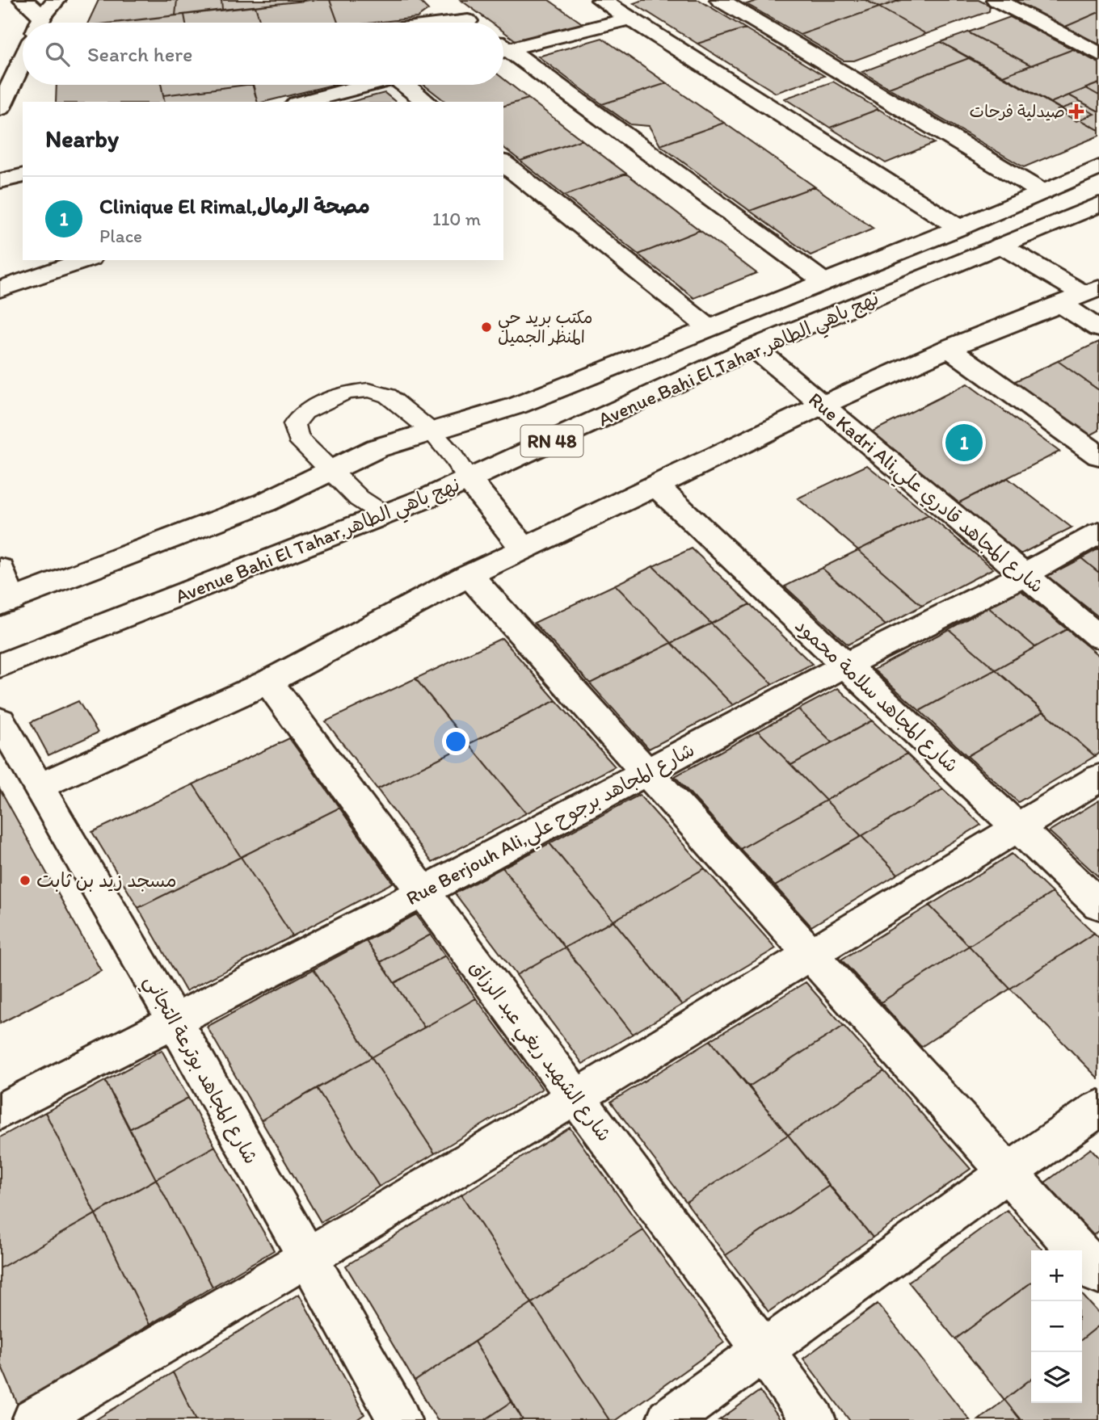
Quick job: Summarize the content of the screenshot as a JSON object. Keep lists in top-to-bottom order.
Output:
{
  "streets": {
    "street": [
      "Avenue Bahi El Tahar,نهج باهي الطاهر",
      "RN 48",
      "Rue Kadri Ali,شارع المجاهد قادري علي",
      "شارع المجاهد سلامة محمود",
      "Rue Berjouh Ali,شارع المجاهد برجوح علي",
      "شارع الشهيد ريغي عبد الرزاق",
      "شارع المجاهد بوترعة التجاني"
    ]
  },
  "crossings": [
    ["Avenue Bahi El Tahar,نهج باهي الطاهر", "Rue Kadri Ali,شارع المجاهد قادري علي"],
    ["Rue Kadri Ali,شارع المجاهد قادري علي", "Rue Berjouh Ali,شارع المجاهد برجوح علي"],
    ["شارع المجاهد سلامة محمود", "Rue Berjouh Ali,شارع المجاهد برجوح علي"],
    ["Rue Berjouh Ali,شارع المجاهد برجوح علي", "شارع الشهيد ريغي عبد الرزاق"],
    ["Rue Berjouh Ali,شارع المجاهد برجوح علي", "شارع المجاهد بوترعة التجاني"]
  ],
  "places": {
    "health": ["صيدلية فرحات"],
    "other": ["مكتب بريد حي المنظر الجميل", "مسجد زيد بن ثابت"]
  },
  "page": {
    "search": "Search here",
    "heading": "Nearby",
    "list": [
      {
        "mark": "1",
        "name": "Clinique El Rimal,مصحة الرمال",
        "note": "Place",
        "value": "110 m"
      }
    ],
    "pins": "1",
    "map_buttons": ["+", "−"]
  }
}
